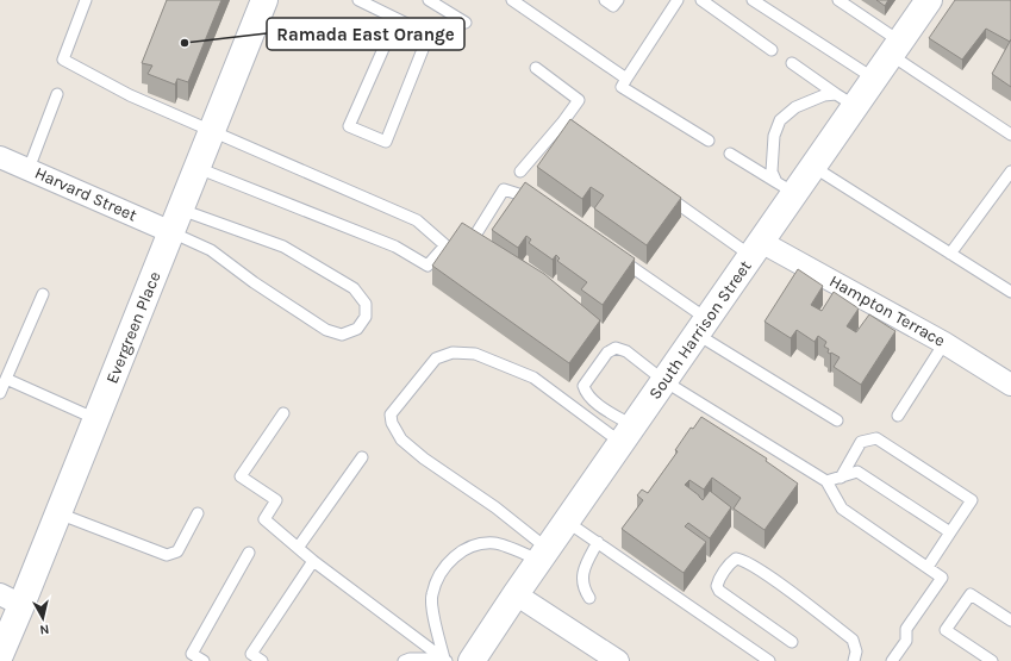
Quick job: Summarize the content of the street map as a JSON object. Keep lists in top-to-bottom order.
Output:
{
  "streets": {
    "main road": ["Evergreen Place", "South Harrison Street"],
    "street": ["Harvard Street", "Hampton Terrace"]
  },
  "crossings": [
    ["Harvard Street", "Evergreen Place"],
    ["Hampton Terrace", "South Harrison Street"]
  ],
  "places": ["Ramada East Orange"],
  "north": "bottom"
}
